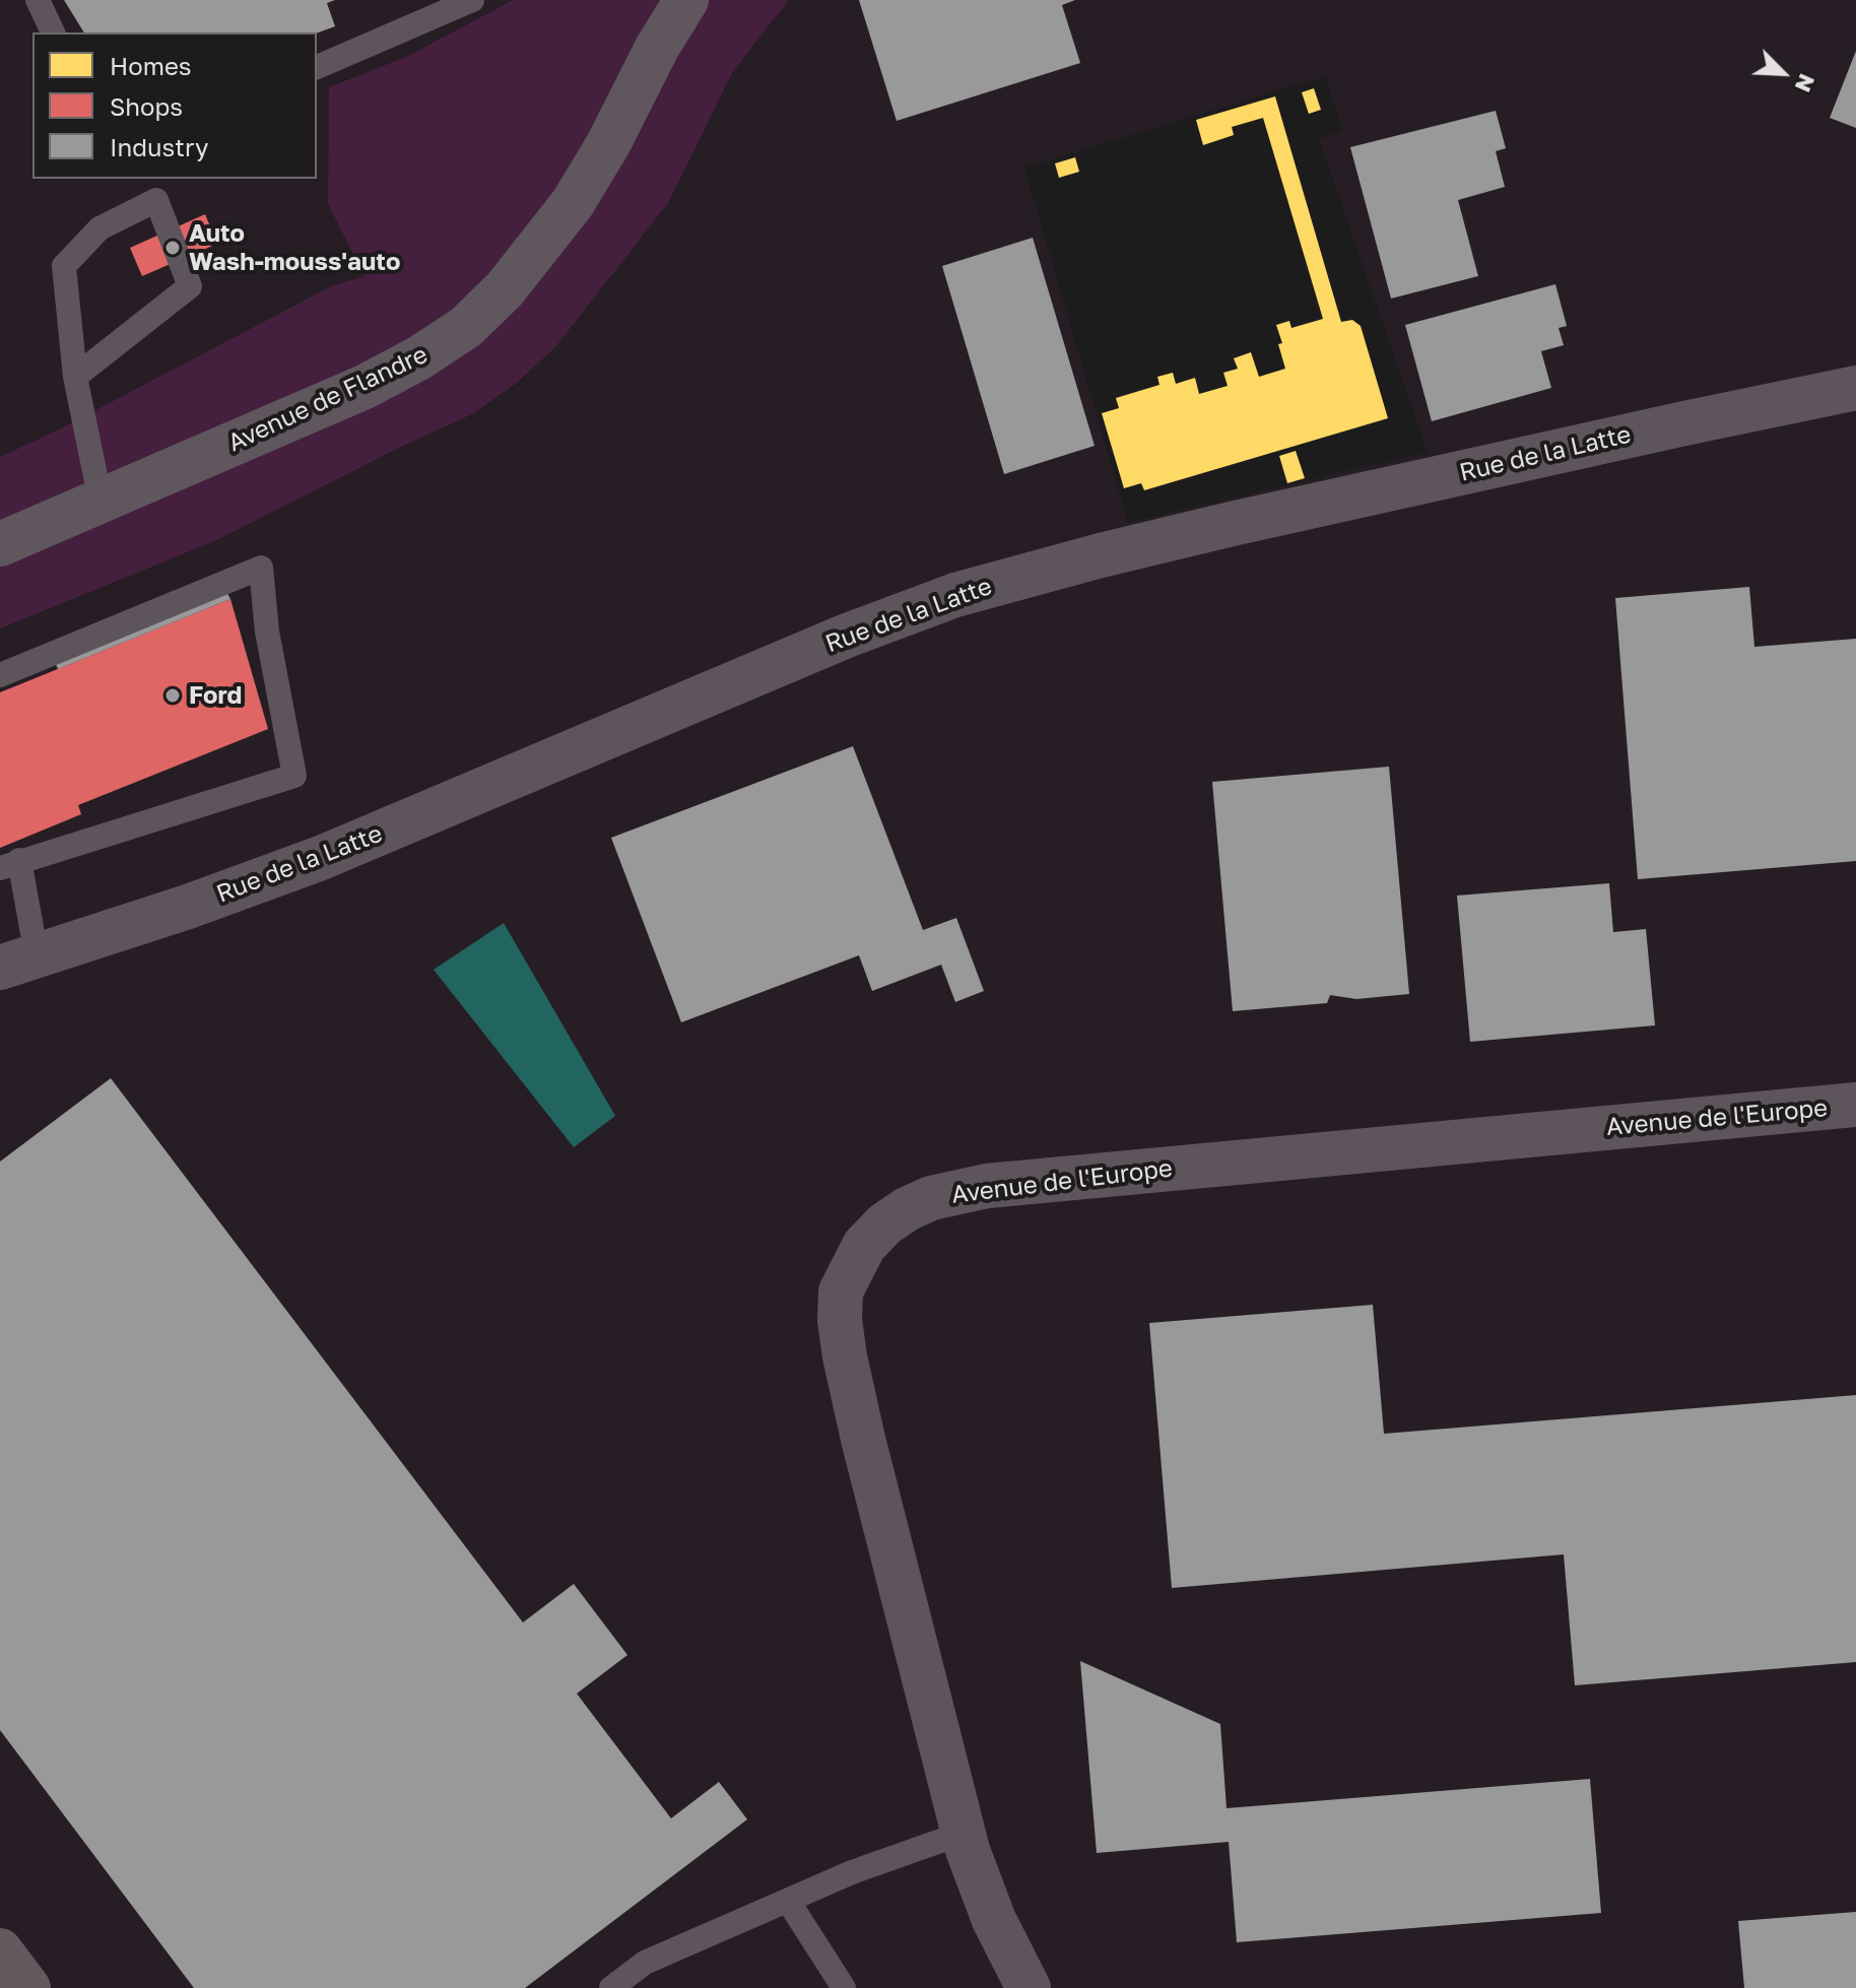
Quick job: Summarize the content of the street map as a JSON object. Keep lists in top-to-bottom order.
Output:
{
  "streets": {
    "main road": ["Avenue de Flandre"],
    "street": ["Rue de la Latte", "Avenue de l'Europe"]
  },
  "places": ["Auto Wash-mouss'auto", "Ford"],
  "legend": ["Homes", "Shops", "Industry"],
  "north": "bottom right"
}
